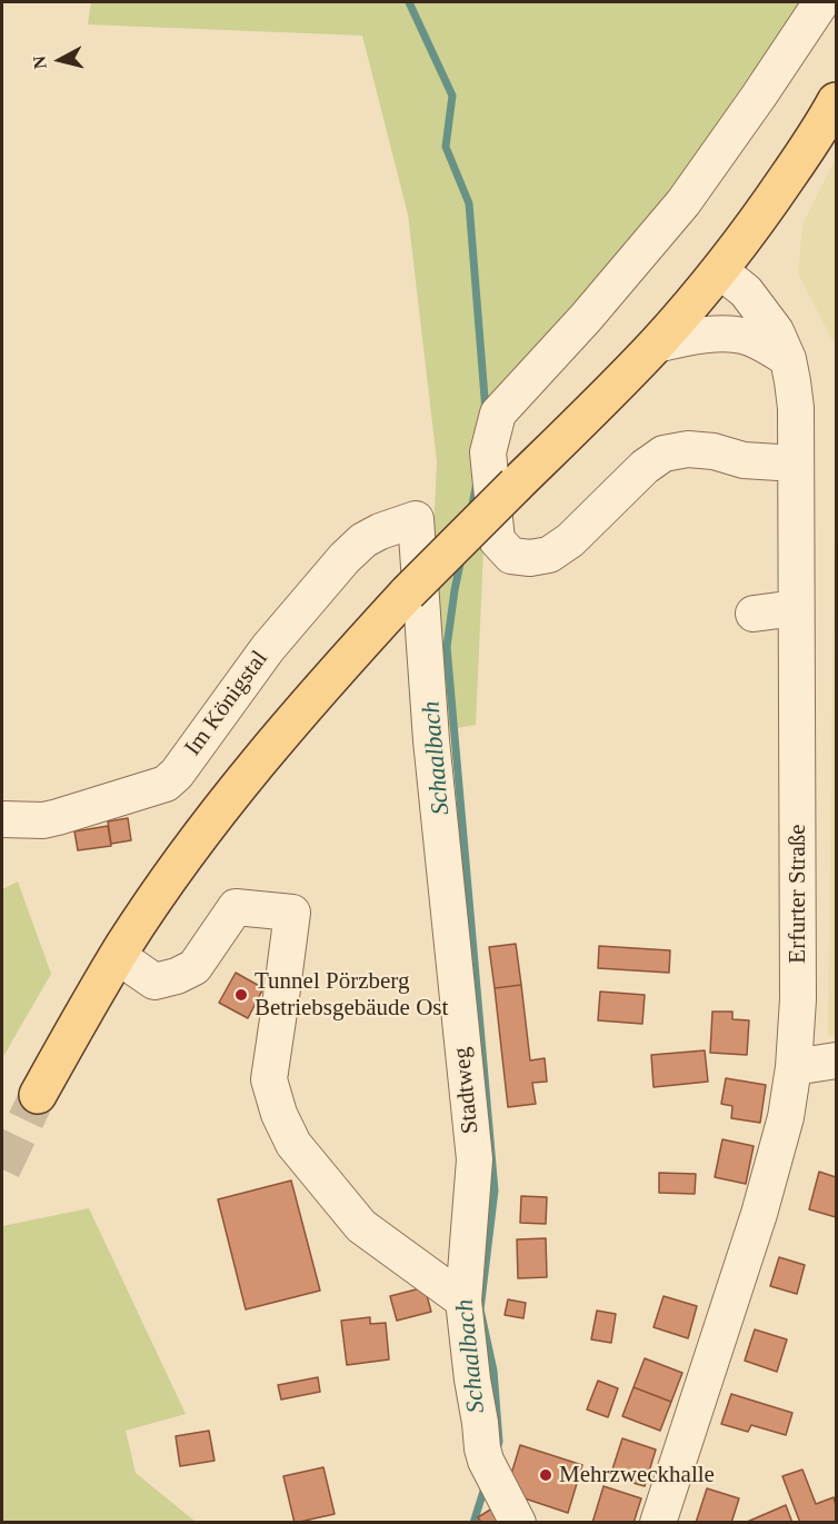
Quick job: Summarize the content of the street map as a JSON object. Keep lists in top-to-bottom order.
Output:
{
  "streets": {
    "street": ["Im Königstal", "Erfurter Straße", "Stadtweg"]
  },
  "crossings": [
    ["Im Königstal", "Stadtweg"]
  ],
  "water": ["Schaalbach"],
  "places": ["Tunnel Pörzberg Betriebsgebäude Ost", "Mehrzweckhalle"],
  "north": "left"
}
